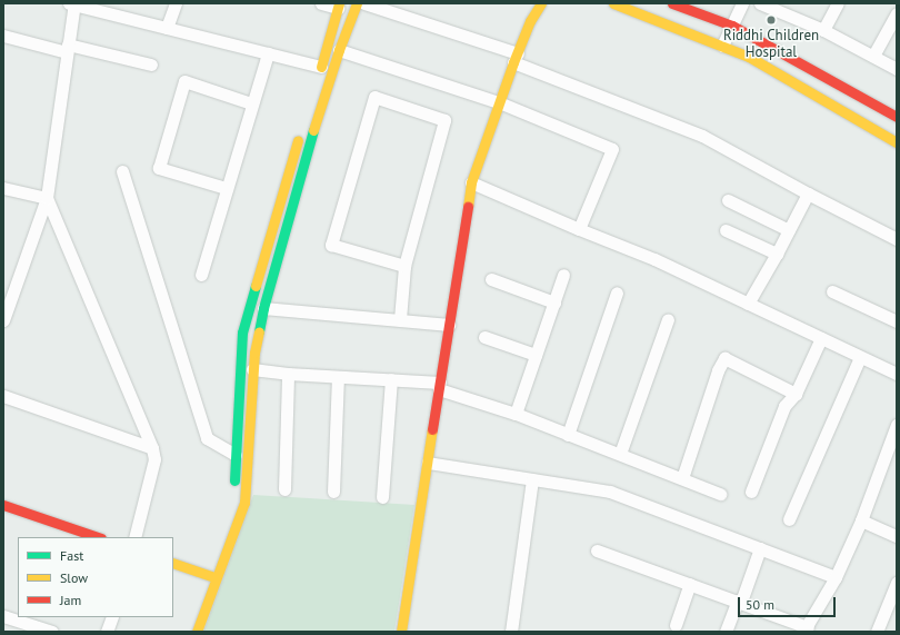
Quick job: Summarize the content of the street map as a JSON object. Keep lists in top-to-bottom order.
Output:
{
  "places": ["Riddhi Children Hospital"],
  "legend": ["Fast", "Slow", "Jam"],
  "scale_bar": "50 m"
}
